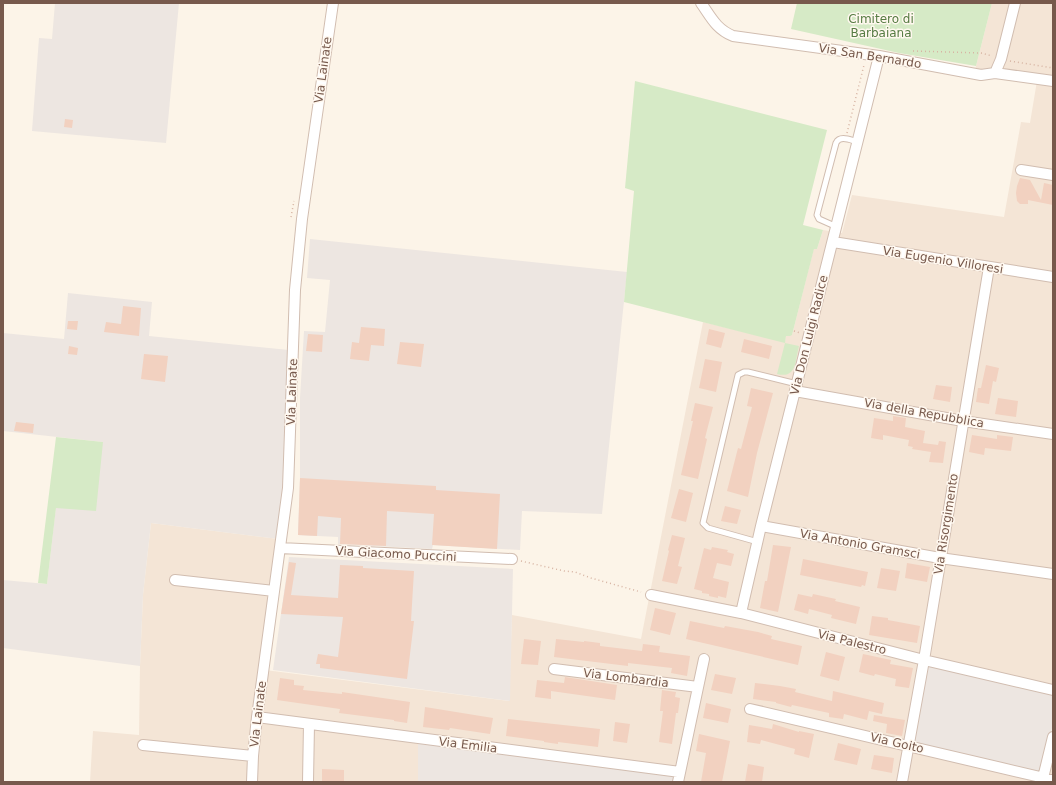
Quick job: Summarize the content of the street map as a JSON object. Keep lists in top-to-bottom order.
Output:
{
  "streets": {
    "street": [
      "Via San Bernardo",
      "Via Lainate",
      "Via Eugenio Villoresi",
      "Via Don Luigi Radice",
      "Via della Repubblica",
      "Via Risorgimento",
      "Via Antonio Gramsci",
      "Via Giacomo Puccini",
      "Via Palestro",
      "Via Lombardia",
      "Via Goito",
      "Via Emilia"
    ]
  },
  "crossings": [
    ["Via San Bernardo", "Via Don Luigi Radice"],
    ["Via Lainate", "Via Giacomo Puccini"],
    ["Via Lainate", "Via Emilia"],
    ["Via Eugenio Villoresi", "Via Don Luigi Radice"],
    ["Via Eugenio Villoresi", "Via Risorgimento"],
    ["Via Don Luigi Radice", "Via della Repubblica"],
    ["Via Don Luigi Radice", "Via Antonio Gramsci"],
    ["Via Don Luigi Radice", "Via Palestro"],
    ["Via della Repubblica", "Via Risorgimento"],
    ["Via Risorgimento", "Via Antonio Gramsci"],
    ["Via Risorgimento", "Via Palestro"],
    ["Via Risorgimento", "Via Goito"]
  ],
  "parks": ["Cimitero di Barbaiana"]
}
